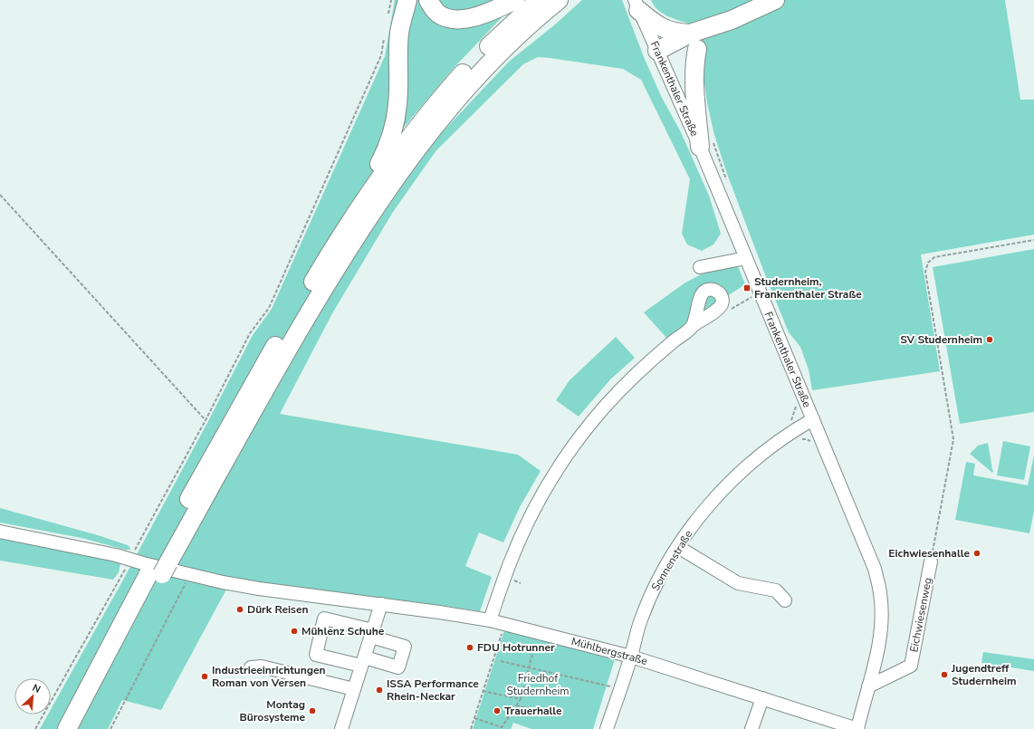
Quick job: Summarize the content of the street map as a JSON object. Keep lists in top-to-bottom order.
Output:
{
  "streets": {
    "street": [
      "Frankenthaler Straße",
      "Sonnenstraße",
      "Eichwiesenweg",
      "Mühlbergstraße"
    ]
  },
  "crossings": [
    ["Frankenthaler Straße", "Sonnenstraße"],
    ["Frankenthaler Straße", "Eichwiesenweg"],
    ["Frankenthaler Straße", "Mühlbergstraße"],
    ["Sonnenstraße", "Mühlbergstraße"]
  ],
  "parks": ["Friedhof Studernheim"],
  "places": {
    "transit": ["Studernheim, Frankenthaler Straße"],
    "other": [
      "SV Studernheim",
      "Eichwiesenhalle",
      "Dürk Reisen",
      "Mühlenz Schuhe",
      "FDU Hotrunner",
      "Jugendtreff Studernheim",
      "Industrieeinrichtungen Roman von Versen",
      "ISSA Performance Rhein-Neckar",
      "Montag Bürosysteme",
      "Trauerhalle"
    ]
  },
  "north": "top right"
}
